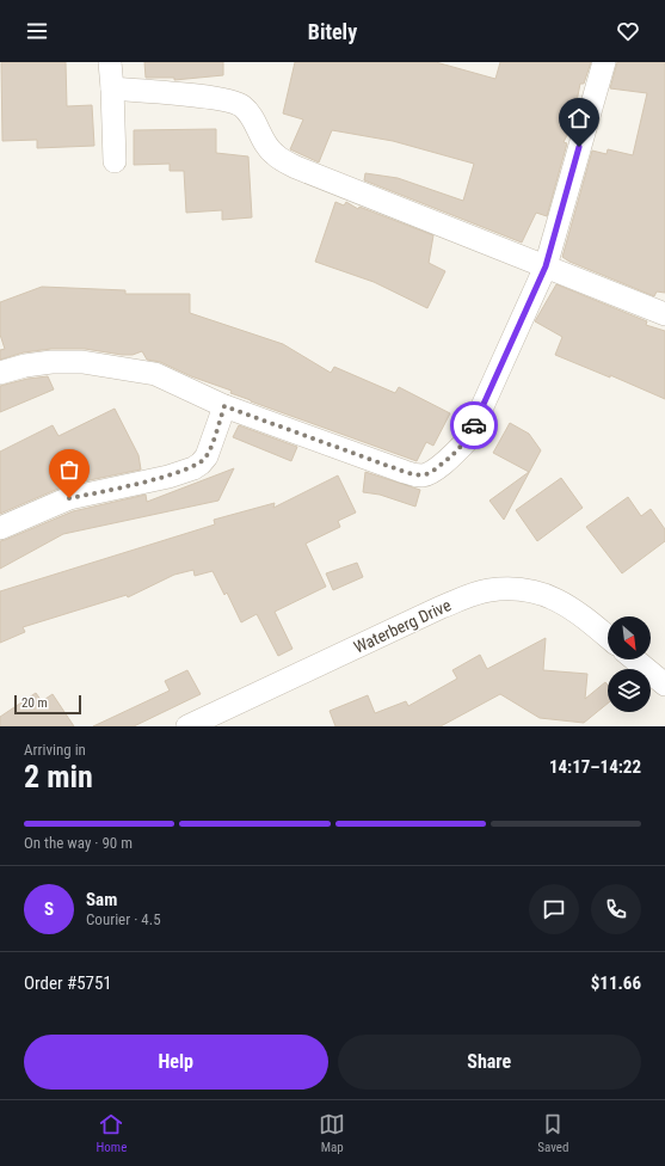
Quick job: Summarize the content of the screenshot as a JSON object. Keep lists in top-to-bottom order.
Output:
{
  "streets": {
    "street": ["Waterberg Drive"]
  },
  "scale_bar": "20 m",
  "north": "bottom right",
  "page": {
    "header": "Bitely",
    "scale": "20 m",
    "heading": ["2 min", "Arriving in", "14:17–14:22"],
    "panel": [
      "Sam",
      "Courier · 4.5",
      "Order #5751",
      "$11.66"
    ],
    "bar": "On the way · 90 m",
    "round": "S",
    "buttons": ["Help", "Share"],
    "tabs": ["Home", "Map", "Saved"]
  }
}
